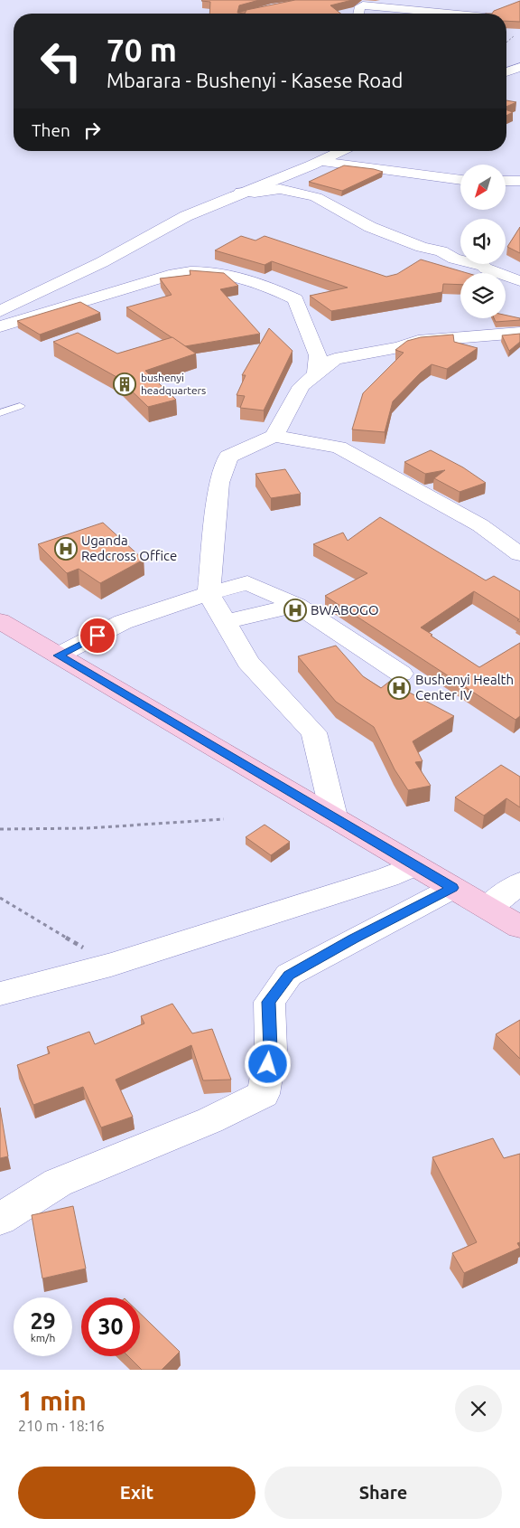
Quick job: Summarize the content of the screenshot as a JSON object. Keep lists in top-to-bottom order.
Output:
{
  "places": {
    "building": ["bushenyi headquarters"],
    "hospital": ["Uganda Redcross Office", "BWABOGO", "Bushenyi Health Center IV"]
  },
  "north": "bottom left",
  "page": {
    "turn": ["70 m", "Mbarara - Bushenyi - Kasese Road"],
    "then": "Then",
    "speed": "29 km/h",
    "limit": "30",
    "heading": ["1 min", "210 m · 18:16"],
    "buttons": ["Exit", "Share"]
  }
}
